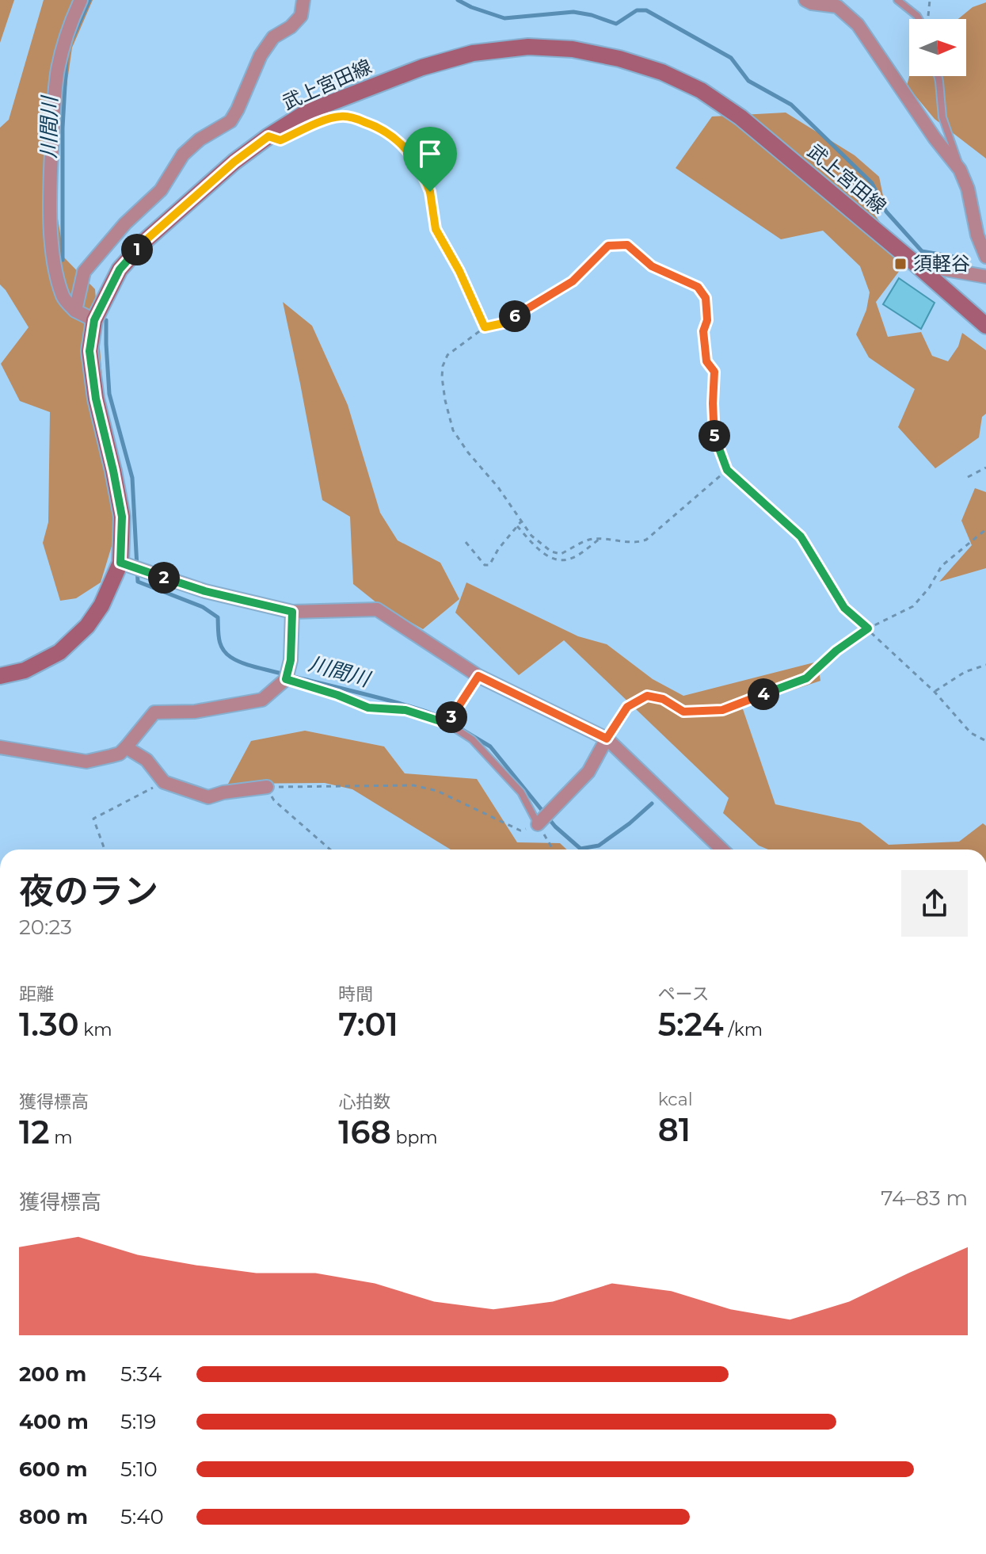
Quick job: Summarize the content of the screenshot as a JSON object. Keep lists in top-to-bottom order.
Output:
{
  "streets": {
    "main road": ["武上宮田線"]
  },
  "water": ["川間川"],
  "places": {
    "transit": ["須軽谷"]
  },
  "north": "right",
  "page": {
    "pins": [
      "1",
      "6",
      "5",
      "2",
      "4",
      "3"
    ],
    "heading": ["夜のラン", "20:23"],
    "stats": [
      ["距離", "1.30 km"],
      ["時間", "7:01"],
      ["ペース", "5:24 /km"],
      ["獲得標高", "12 m"],
      ["心拍数", "168 bpm"],
      ["kcal", "81"]
    ],
    "chart": ["獲得標高", "74–83 m"],
    "list": [
      {
        "name": "200 m",
        "note": "5:34"
      },
      {
        "name": "400 m",
        "note": "5:19"
      },
      {
        "name": "600 m",
        "note": "5:10"
      },
      {
        "name": "800 m",
        "note": "5:40"
      }
    ]
  }
}
